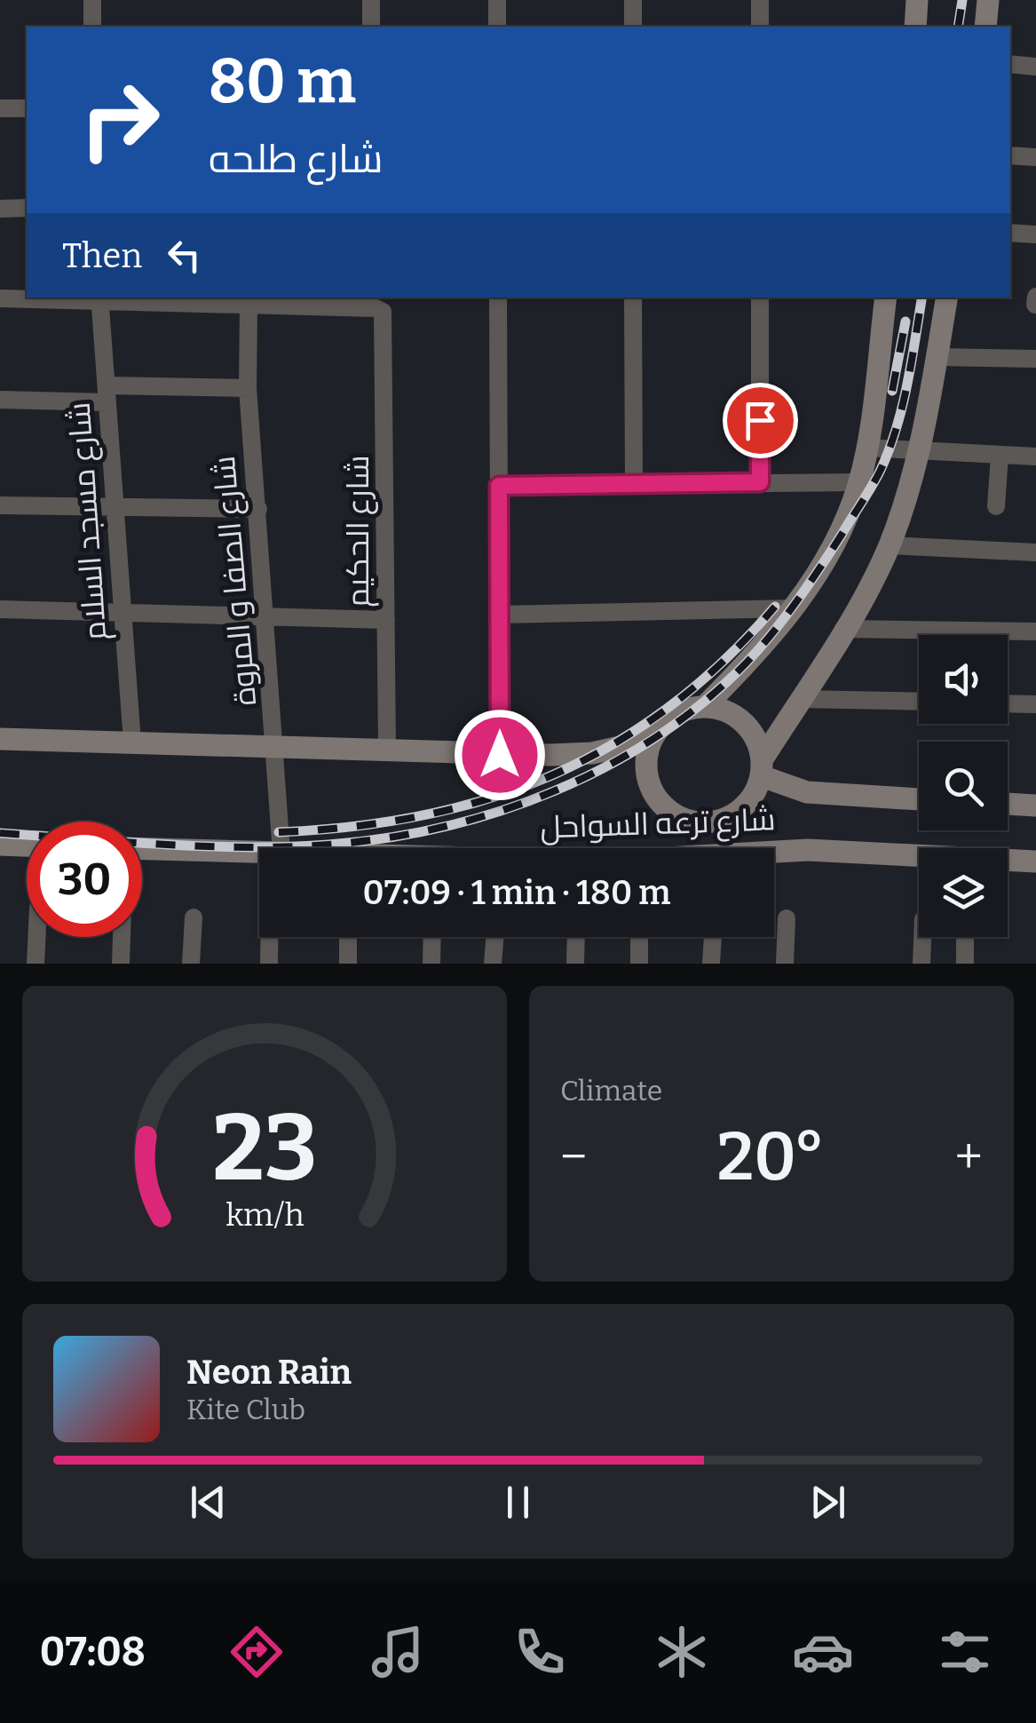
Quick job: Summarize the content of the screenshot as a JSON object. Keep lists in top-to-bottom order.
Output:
{
  "streets": {
    "main road": ["شارع ترعه السواحل"],
    "street": ["شارع مسجد السلام", "شارع الحكيم", "شارع الصفا و المروة"]
  },
  "crossings": [
    ["شارع الحكيم", "شارع الصفا و المروة"]
  ],
  "page": {
    "turn": ["80 m", "شارع طلحه"],
    "then": "Then",
    "limit": "30",
    "trip": "07:09 · 1 min · 180 m",
    "tile": "Climate",
    "heat": ["−", "20°", "+"],
    "song": ["Neon Rain", "Kite Club"],
    "tabs": "07:08",
    "gauge": ["23", "km/h"]
  }
}
